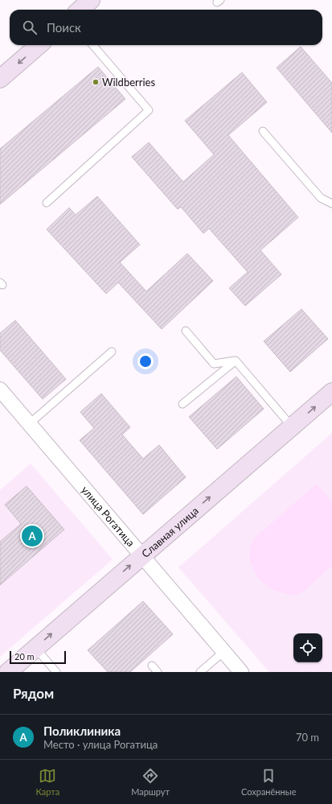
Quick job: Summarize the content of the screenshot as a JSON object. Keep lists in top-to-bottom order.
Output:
{
  "streets": {
    "street": ["улица Рогатица", "Славная улица"]
  },
  "crossings": [
    ["улица Рогатица", "Славная улица"]
  ],
  "one_way": ["Славная улица"],
  "places": ["Wildberries"],
  "scale_bar": "20 m",
  "page": {
    "search": "Поиск",
    "pins": "A",
    "scale": "20 m",
    "heading": "Рядом",
    "list": [
      {
        "mark": "A",
        "name": "Поликлиника",
        "note": "Место · улица Рогатица",
        "value": "70 m"
      }
    ],
    "nav": ["Карта", "Маршрут", "Сохранённые"]
  }
}
